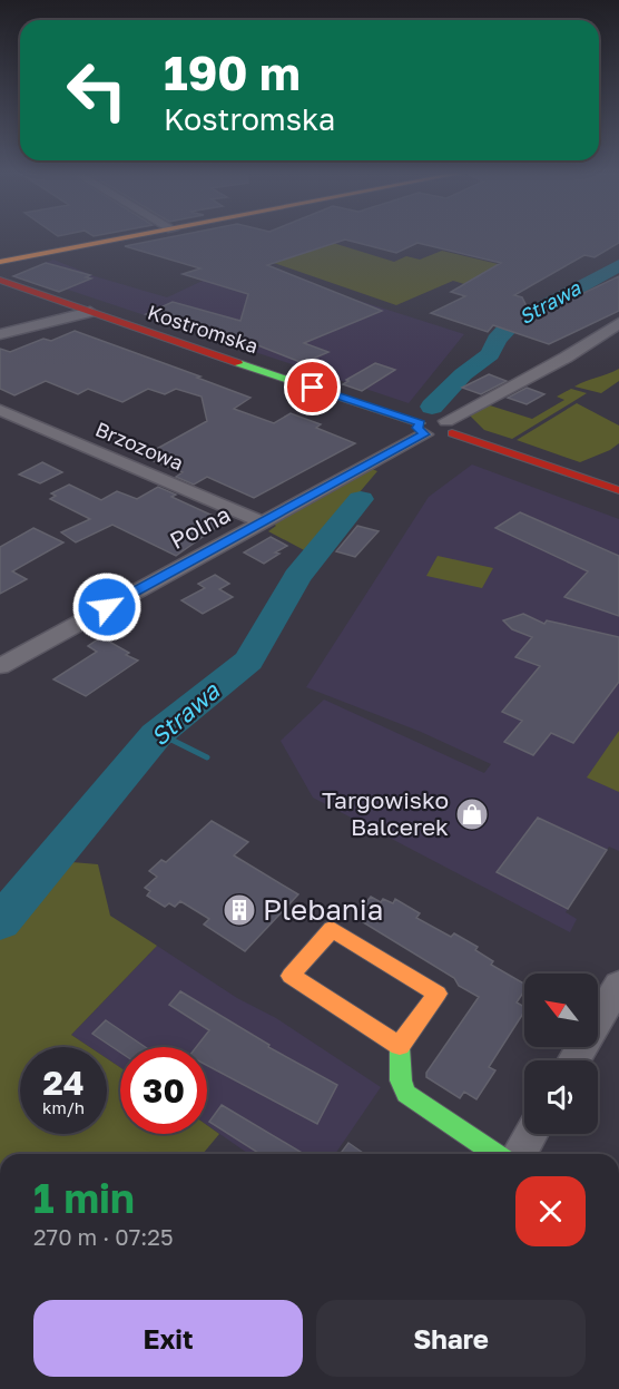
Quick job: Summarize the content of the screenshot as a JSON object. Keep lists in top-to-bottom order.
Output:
{
  "streets": {
    "street": ["Kostromska", "Brzozowa", "Polna"]
  },
  "crossings": [
    ["Kostromska", "Polna"],
    ["Brzozowa", "Polna"]
  ],
  "water": ["Strawa"],
  "places": {
    "shop": ["Targowisko Balcerek"],
    "building": ["Plebania"]
  },
  "north": "top left",
  "page": {
    "turn": ["190 m", "Kostromska"],
    "speed": "24 km/h",
    "limit": "30",
    "heading": ["1 min", "270 m · 07:25"],
    "buttons": ["Exit", "Share"]
  }
}
